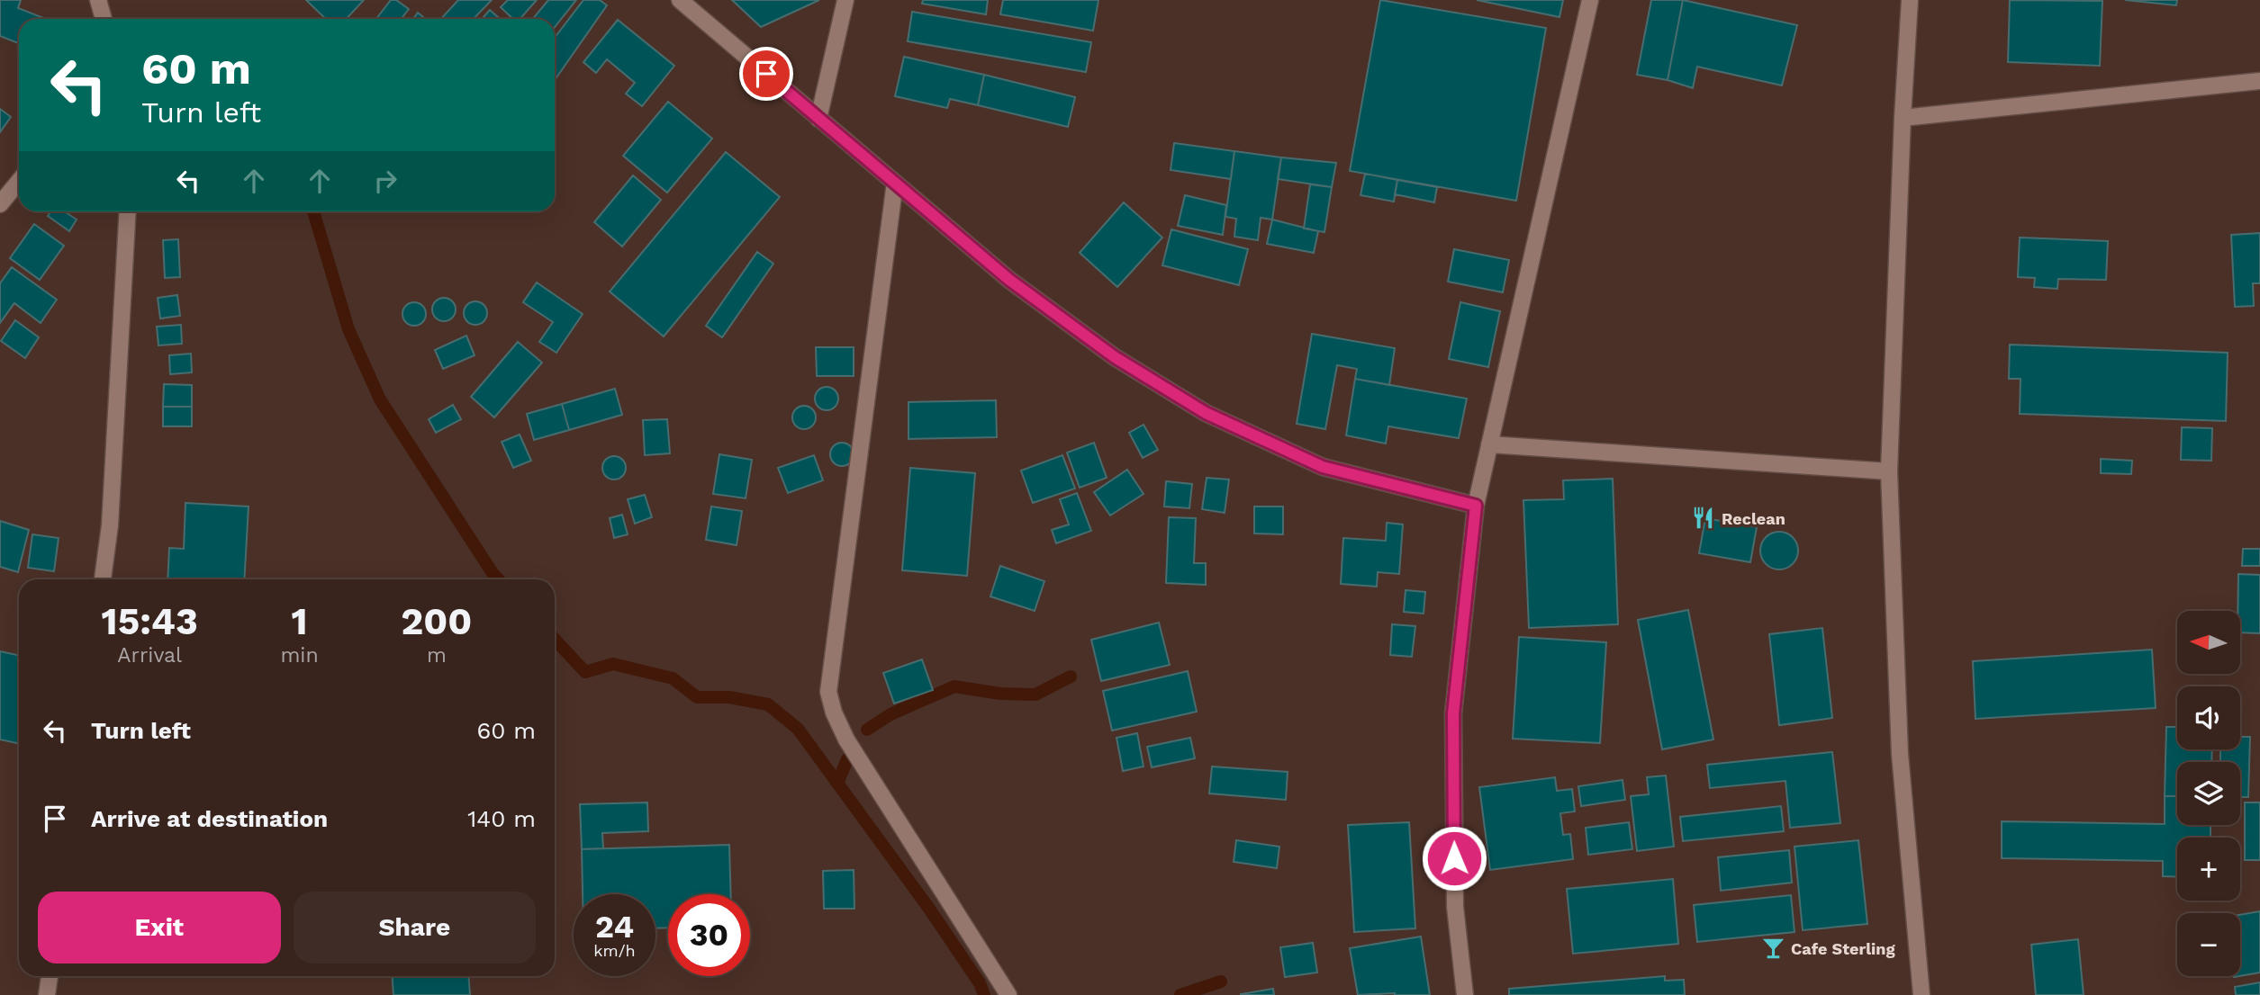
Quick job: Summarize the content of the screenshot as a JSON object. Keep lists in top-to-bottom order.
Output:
{
  "places": {
    "restaurant": ["Reclean"],
    "bar": ["Cafe Sterling"]
  },
  "north": "left",
  "page": {
    "turn": ["60 m", "Turn left"],
    "eta": [
      "15:43",
      "Arrival",
      "1",
      "min",
      "200",
      "m"
    ],
    "map_buttons": ["+", "−"],
    "list": [
      {
        "name": "Turn left",
        "value": "60 m"
      },
      {
        "name": "Arrive at destination",
        "value": "140 m"
      }
    ],
    "buttons": ["Exit", "Share"],
    "speed": "24 km/h",
    "limit": "30"
  }
}
